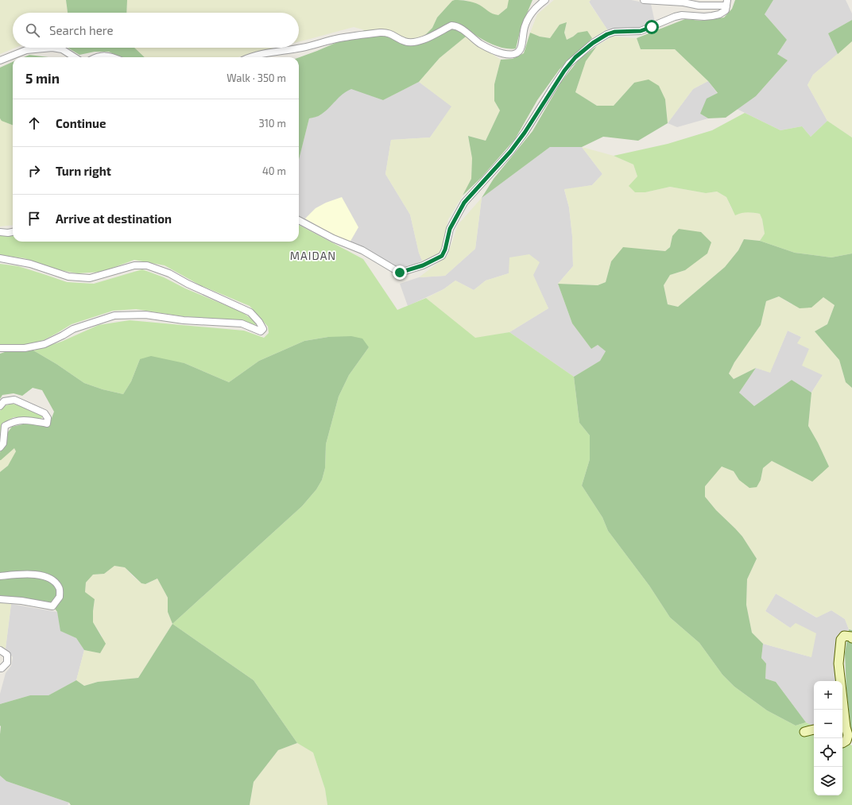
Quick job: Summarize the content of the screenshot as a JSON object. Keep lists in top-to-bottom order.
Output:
{
  "districts": ["MAIDAN"],
  "page": {
    "search": "Search here",
    "heading": ["5 min", "Walk · 350 m"],
    "list": [
      ["Continue", "310 m"],
      ["Turn right", "40 m"],
      "Arrive at destination"
    ],
    "map_buttons": ["+", "−"]
  }
}
